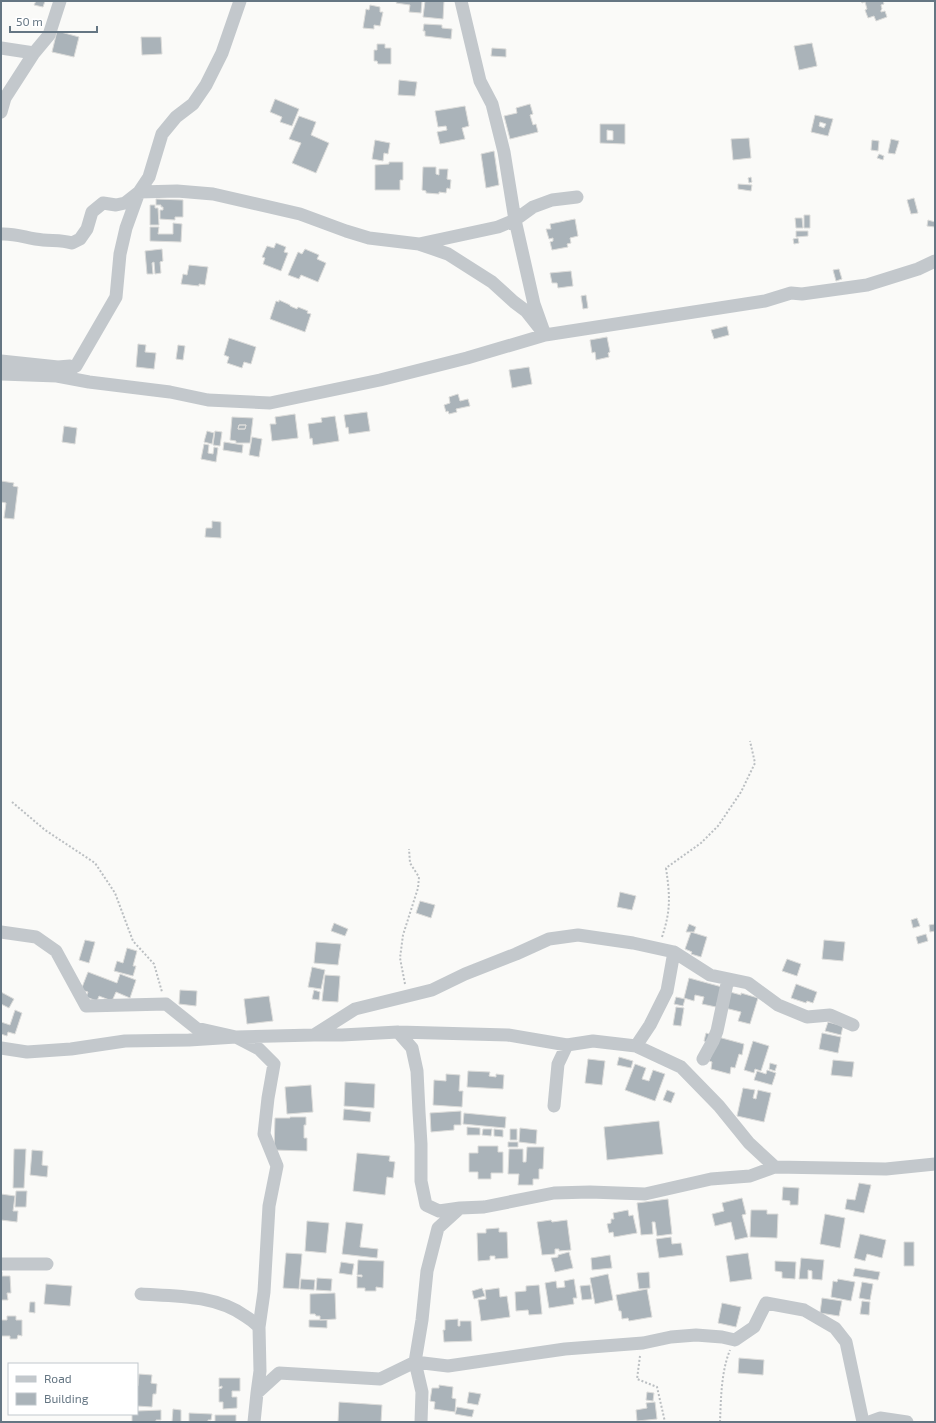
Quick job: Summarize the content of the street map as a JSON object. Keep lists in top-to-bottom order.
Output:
{
  "legend": ["Road", "Building"],
  "scale_bar": "50 m"
}
